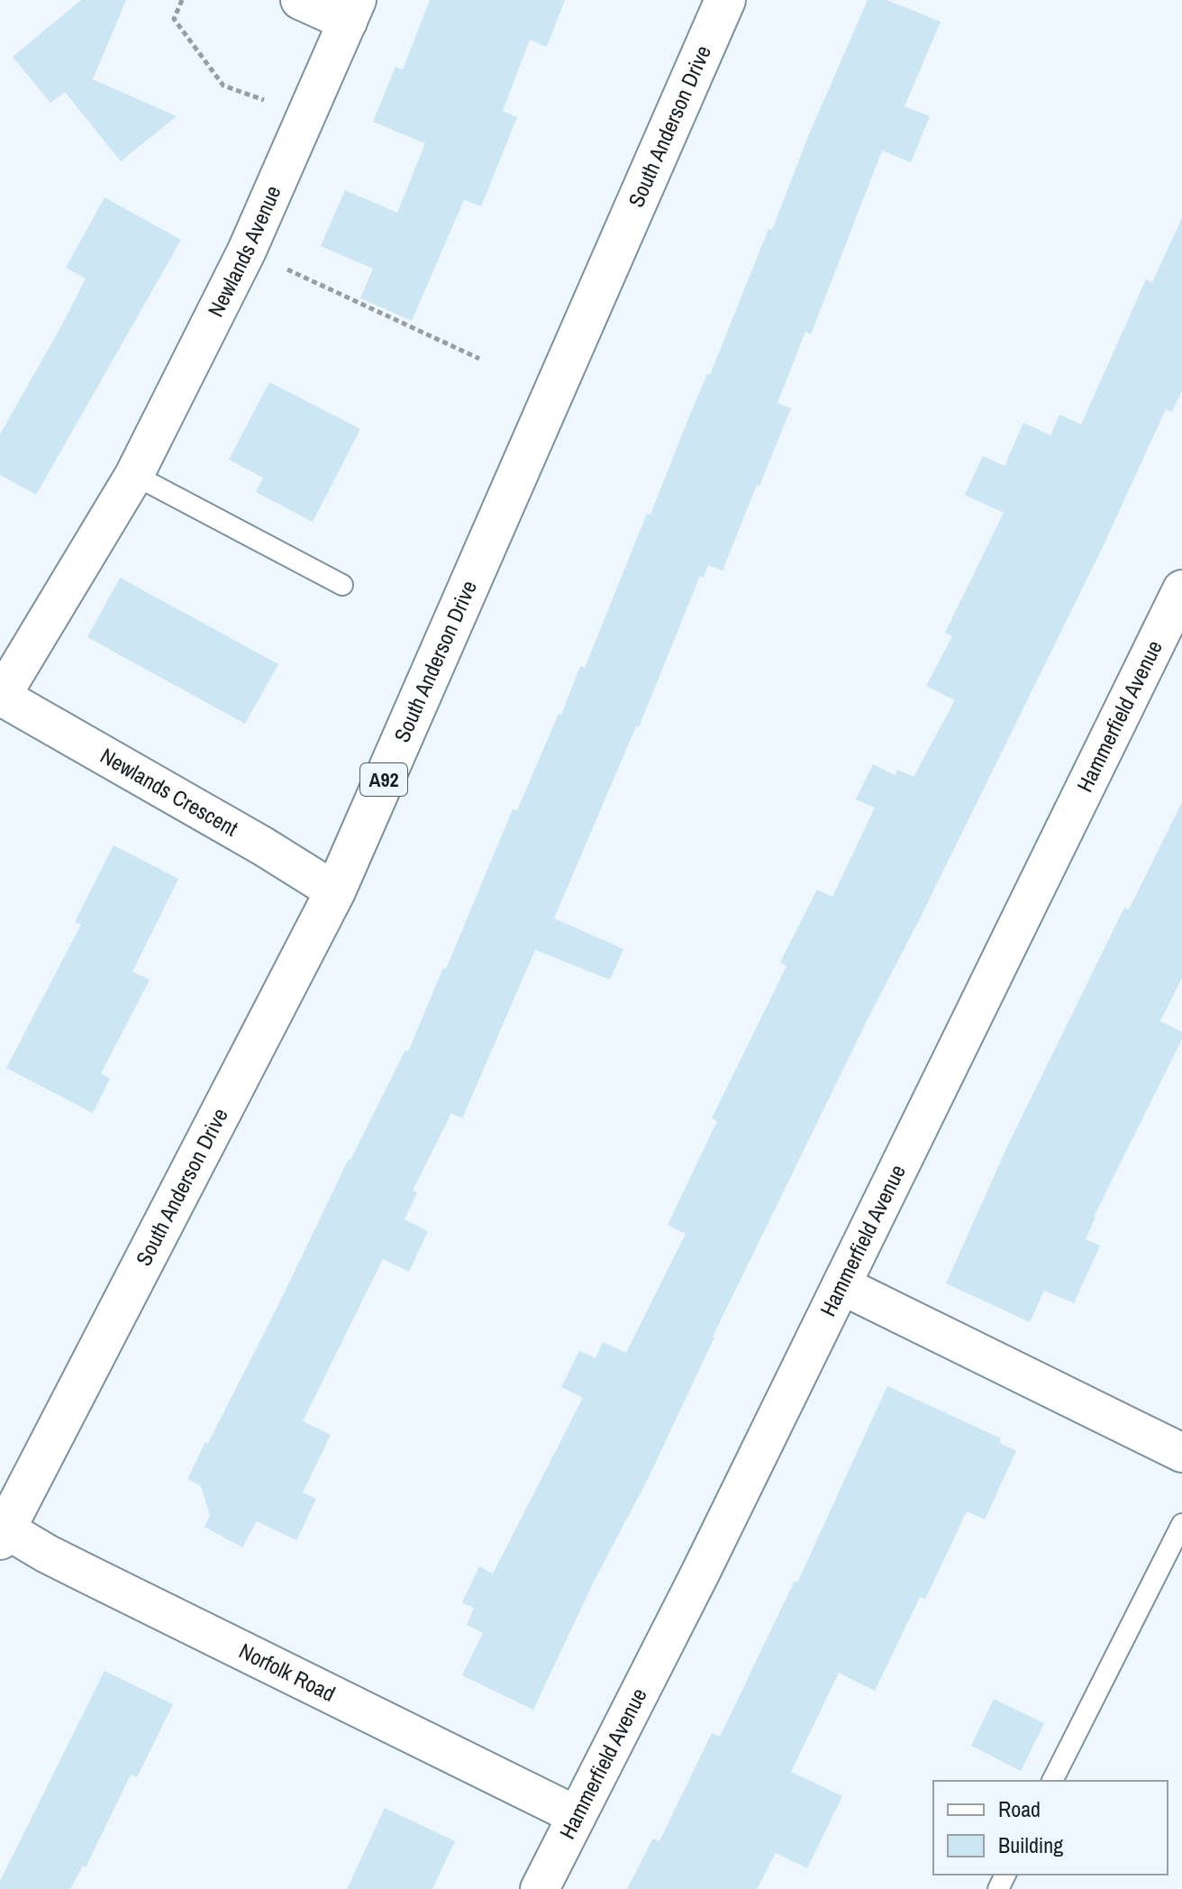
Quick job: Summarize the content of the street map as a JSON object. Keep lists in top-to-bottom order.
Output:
{
  "streets": {
    "main road": ["South Anderson Drive", "A92"],
    "street": [
      "Newlands Avenue",
      "Hammerfield Avenue",
      "Newlands Crescent",
      "Norfolk Road"
    ]
  },
  "crossings": [
    ["South Anderson Drive", "Newlands Crescent"],
    ["South Anderson Drive", "Norfolk Road"],
    ["Newlands Avenue", "Newlands Crescent"],
    ["Hammerfield Avenue", "Norfolk Road"]
  ],
  "legend": ["Road", "Building"]
}
